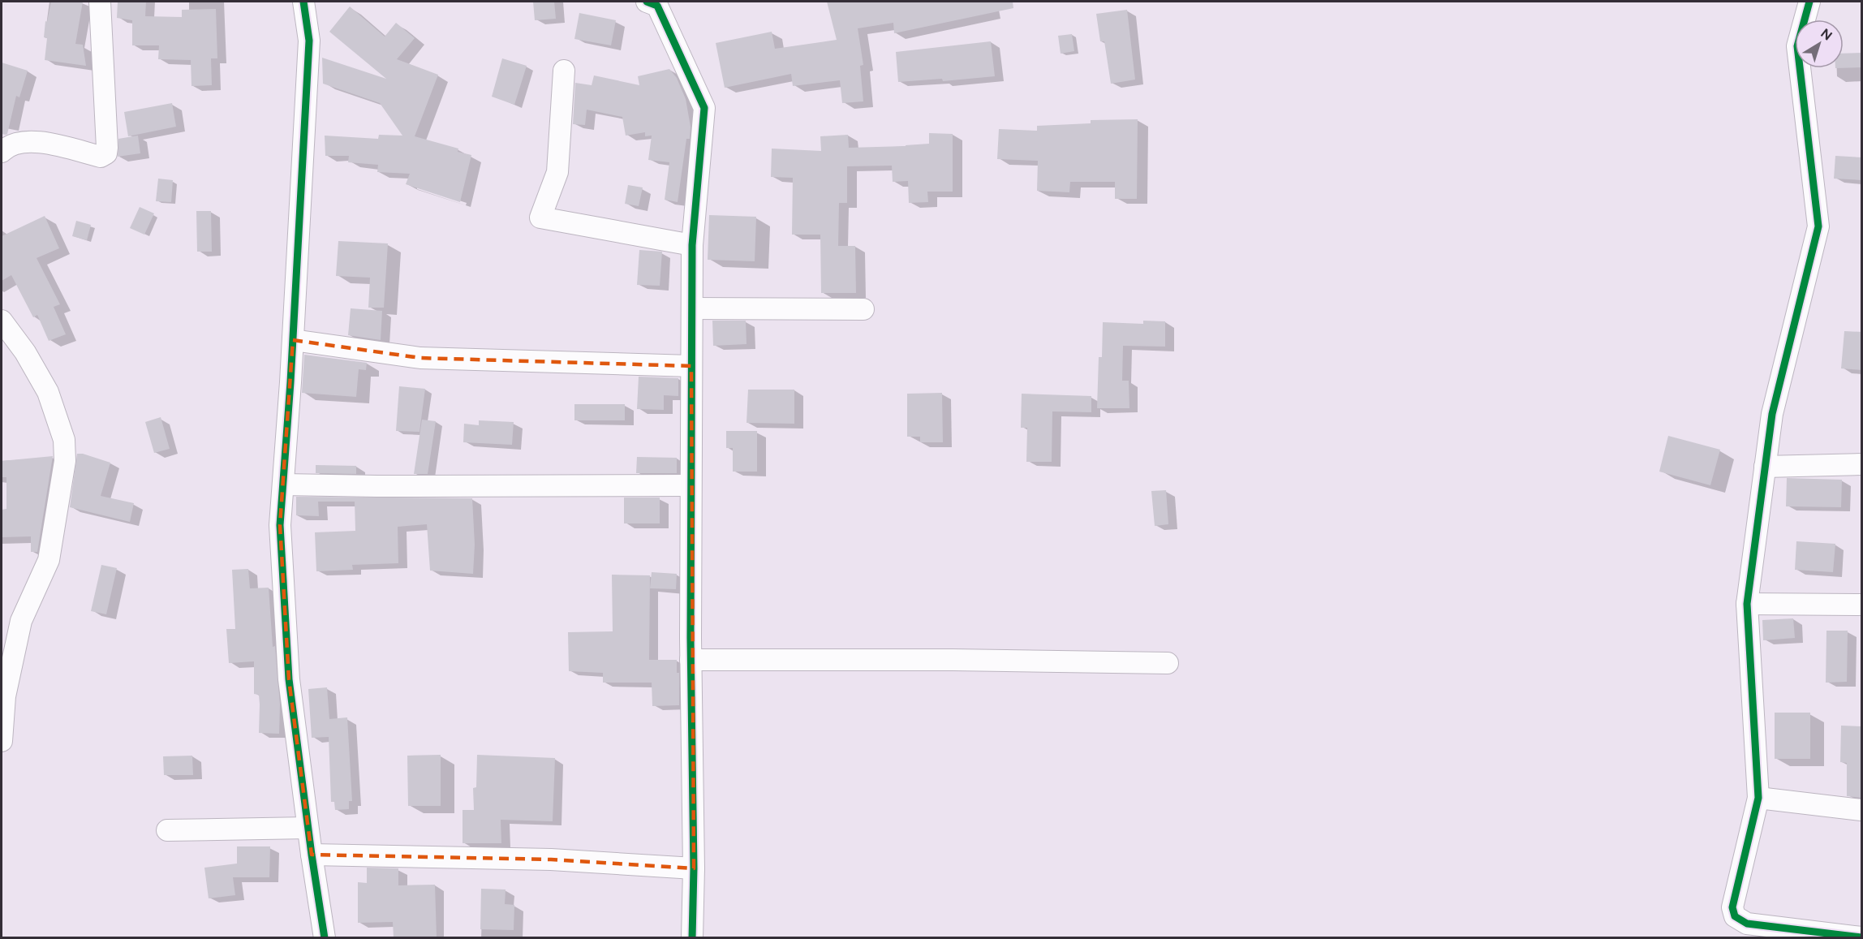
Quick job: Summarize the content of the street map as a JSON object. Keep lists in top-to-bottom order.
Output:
{
  "north": "top right"
}
